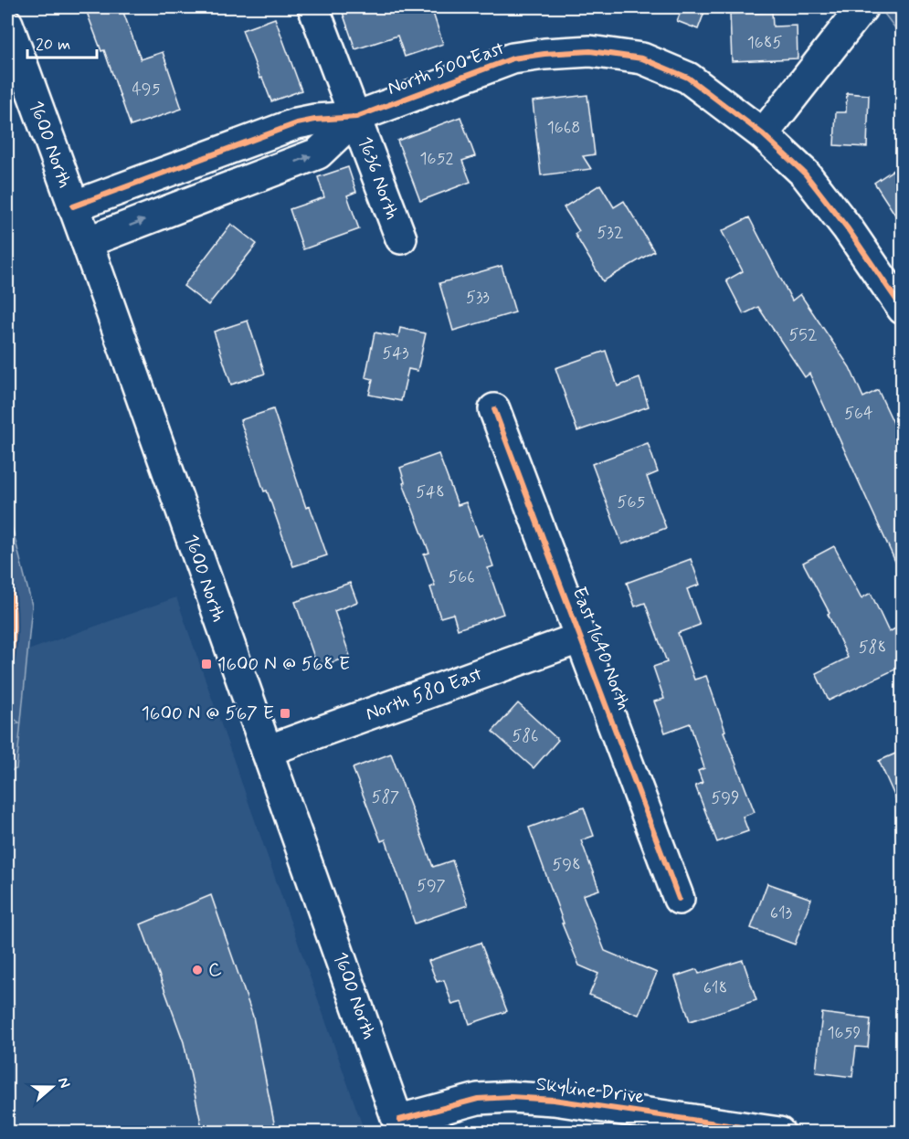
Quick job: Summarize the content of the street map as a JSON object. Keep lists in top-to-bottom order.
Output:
{
  "streets": {
    "street": [
      "North 500 East",
      "1600 North",
      "1636 North",
      "East 1640 North",
      "North 580 East",
      "Skyline Drive"
    ]
  },
  "crossings": [
    ["North 500 East", "1600 North"],
    ["North 500 East", "1636 North"],
    ["1600 North", "North 580 East"],
    ["1600 North", "Skyline Drive"],
    ["East 1640 North", "North 580 East"]
  ],
  "places": {
    "transit": ["1600 N @ 568 E", "1600 N @ 567 E"],
    "other": ["C"]
  },
  "house_numbers": [
    "1685",
    "495",
    "1668",
    "1652",
    "532",
    "533",
    "552",
    "543",
    "564",
    "548",
    "565",
    "566",
    "588",
    "586",
    "587",
    "599",
    "598",
    "597",
    "613",
    "618",
    "1659"
  ],
  "scale_bar": "20 m",
  "north": "right"
}
